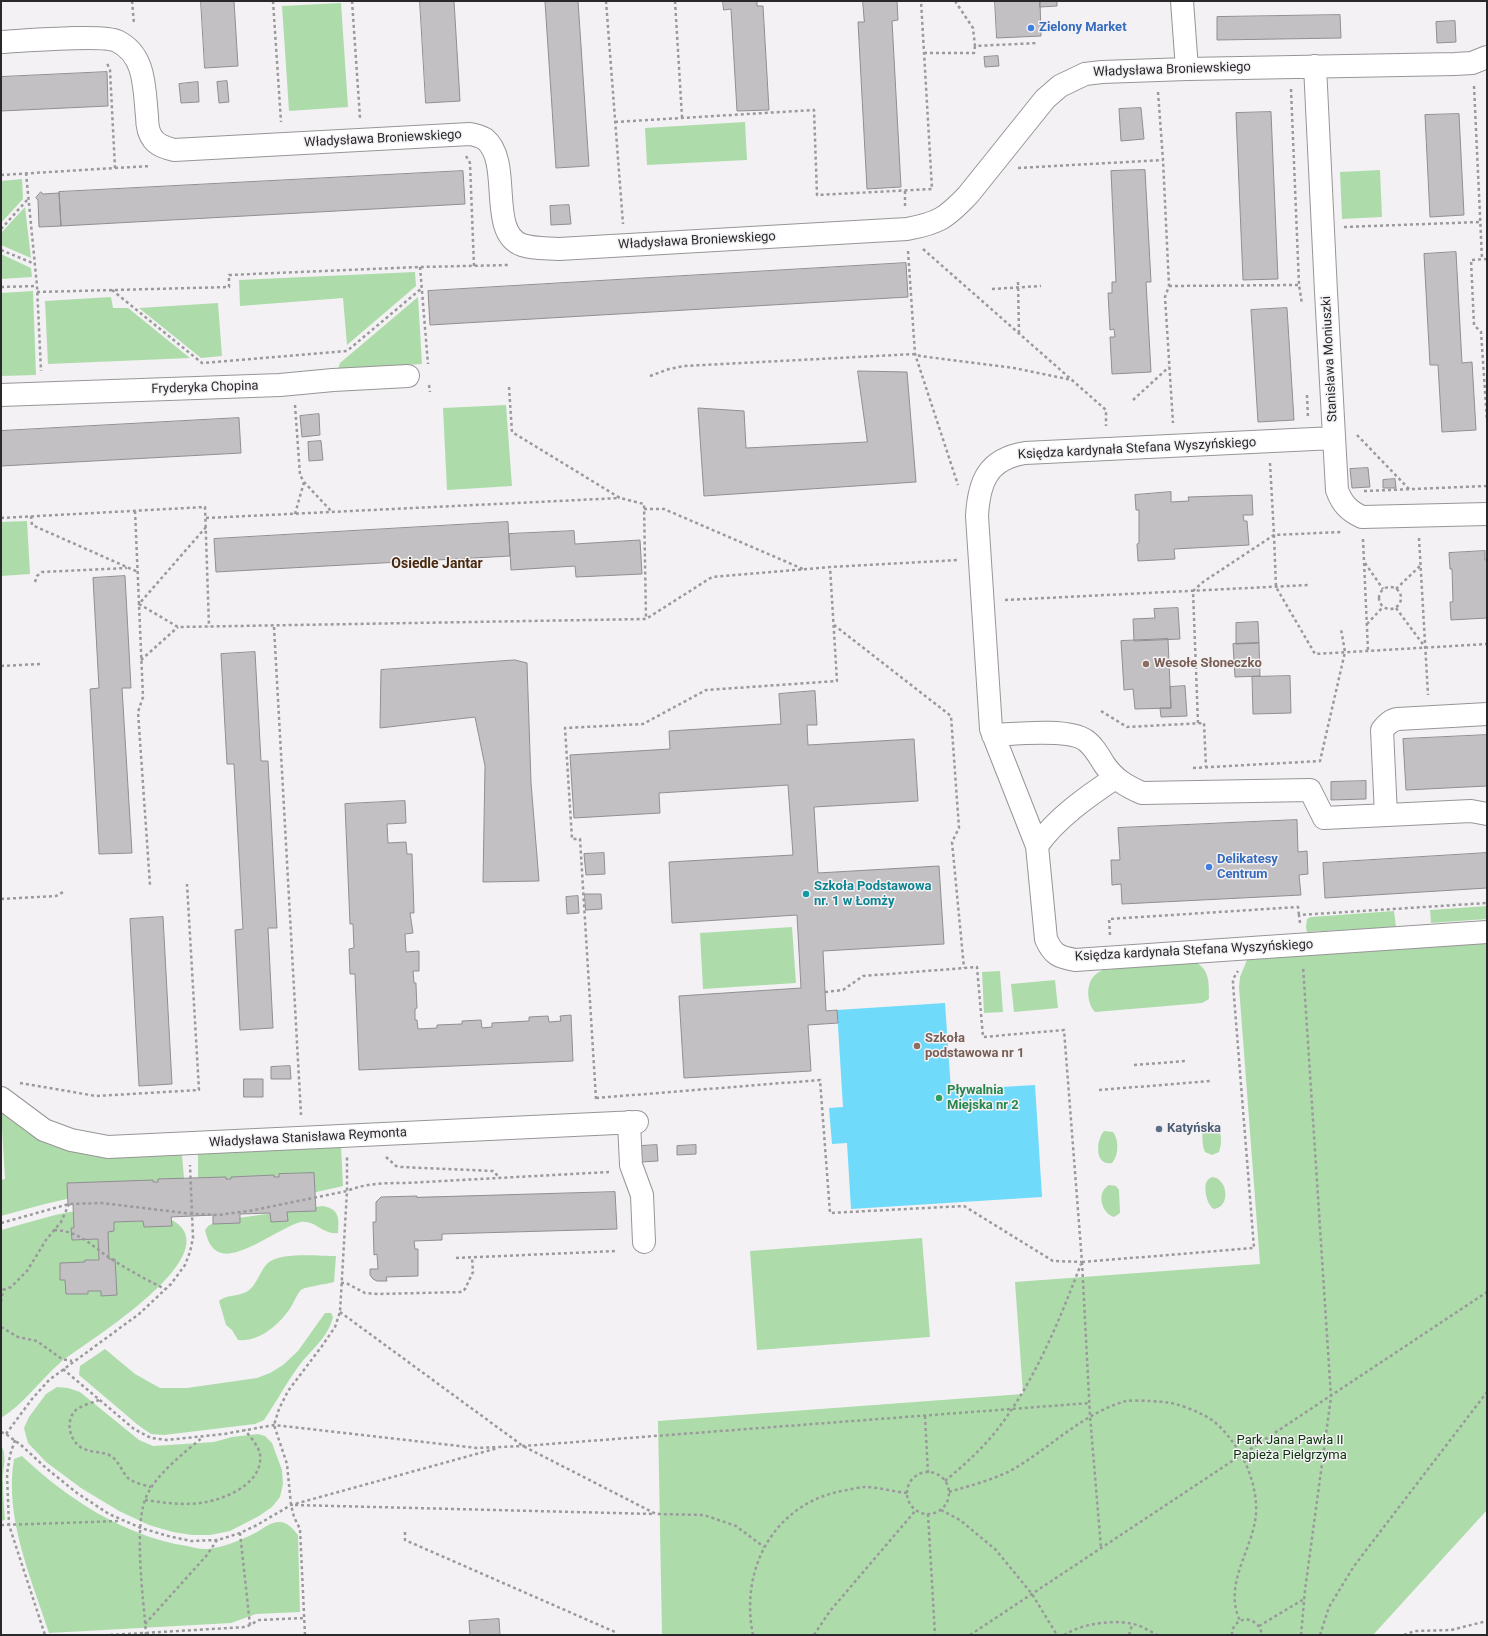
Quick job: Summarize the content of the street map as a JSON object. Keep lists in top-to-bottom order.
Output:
{
  "streets": {
    "street": [
      "Władysława Broniewskiego",
      "Stanisława Moniuszki",
      "Fryderyka Chopina",
      "Księdza kardynała Stefana Wyszyńskiego",
      "Władysława Stanisława Reymonta"
    ]
  },
  "crossings": [
    ["Władysława Broniewskiego", "Stanisława Moniuszki"],
    ["Stanisława Moniuszki", "Księdza kardynała Stefana Wyszyńskiego"]
  ],
  "districts": ["Osiedle Jantar"],
  "parks": ["Park Jana Pawła II Papieża Pielgrzyma"],
  "places": [
    "Zielony Market",
    "Wesołe Słoneczko",
    "Delikatesy Centrum",
    "Szkoła Podstawowa nr. 1 w Łomży",
    "Szkoła podstawowa nr 1",
    "Pływalnia Miejska nr 2",
    "Katyńska"
  ]
}
